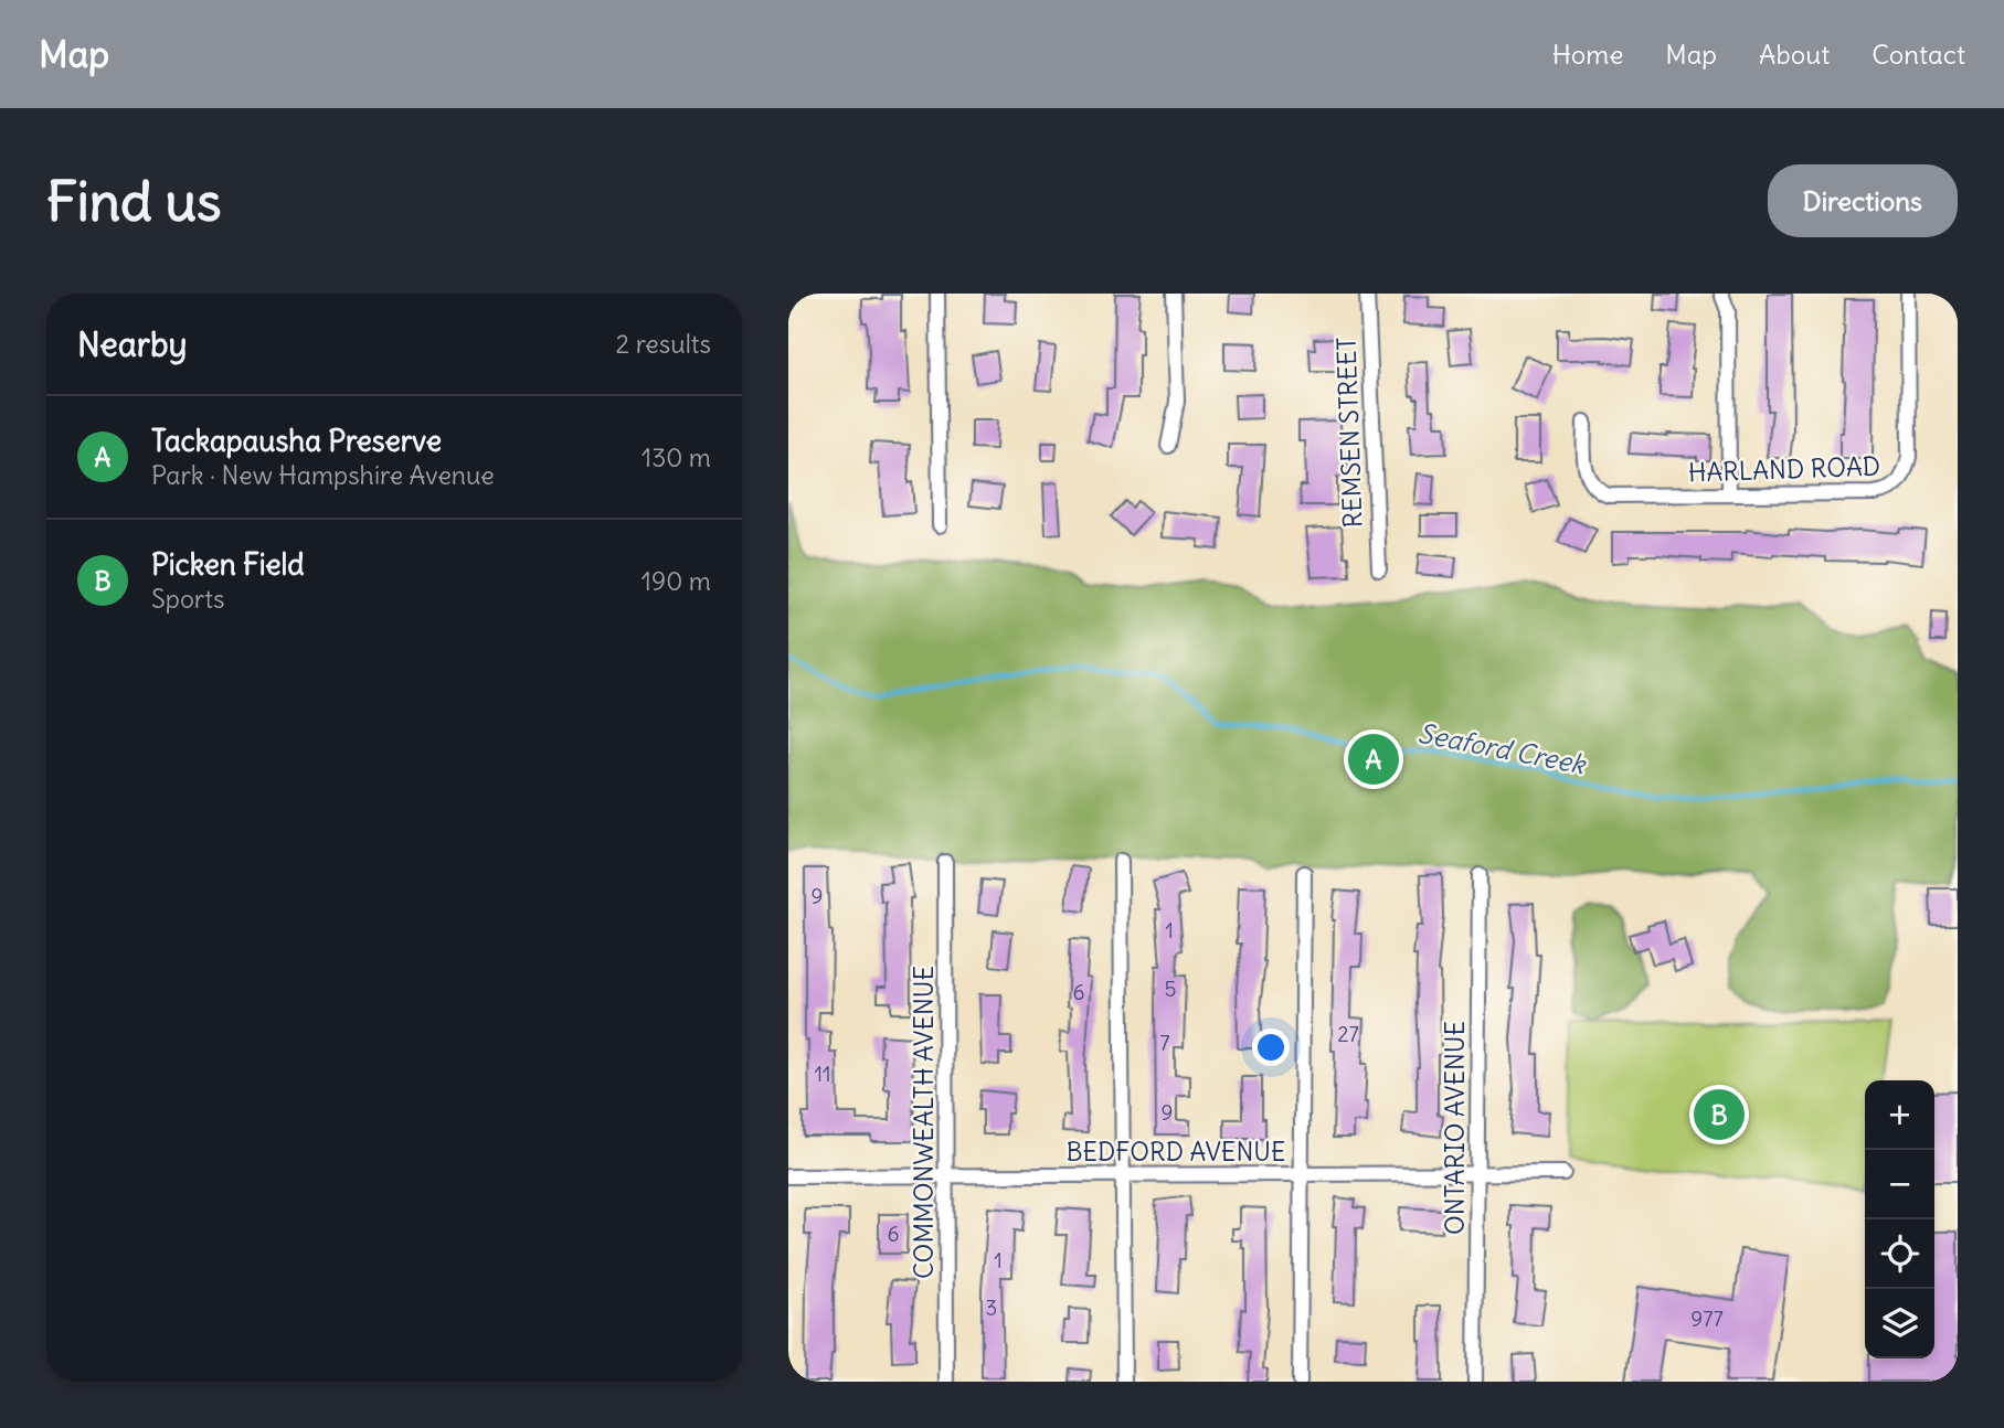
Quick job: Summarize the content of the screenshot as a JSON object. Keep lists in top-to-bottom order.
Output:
{
  "streets": {
    "street": [
      "REMSEN STREET",
      "HARLAND ROAD",
      "COMMONWEALTH AVENUE",
      "ONTARIO AVENUE",
      "BEDFORD AVENUE"
    ]
  },
  "crossings": [
    ["COMMONWEALTH AVENUE", "BEDFORD AVENUE"],
    ["ONTARIO AVENUE", "BEDFORD AVENUE"]
  ],
  "water": ["Seaford Creek"],
  "house_numbers": [
    "9",
    "1",
    "5",
    "6",
    "27",
    "7",
    "11",
    "9",
    "6",
    "1",
    "3",
    "977"
  ],
  "page": {
    "header": "Map",
    "nav": [
      "Home",
      "Map",
      "About",
      "Contact"
    ],
    "buttons": "Directions",
    "title": "Find us",
    "heading": ["Nearby", "2 results"],
    "list": [
      {
        "mark": "A",
        "name": "Tackapausha Preserve",
        "note": "Park · New Hampshire Avenue",
        "value": "130 m"
      },
      {
        "mark": "B",
        "name": "Picken Field",
        "note": "Sports",
        "value": "190 m"
      }
    ],
    "pins": ["A", "B"],
    "map_buttons": ["+", "−"]
  }
}
